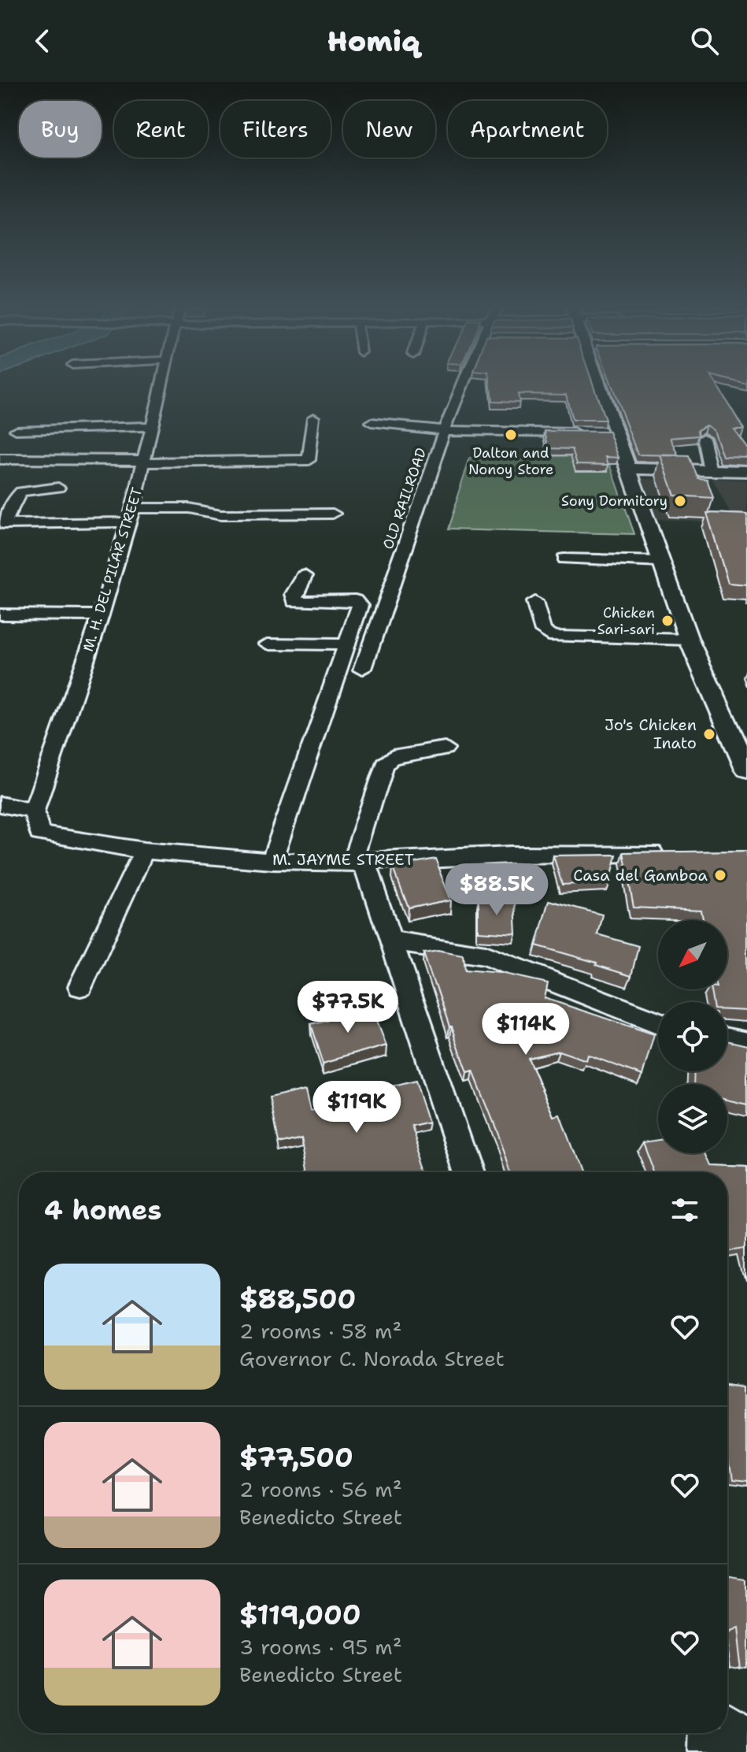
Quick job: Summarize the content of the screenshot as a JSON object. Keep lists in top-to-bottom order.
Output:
{
  "streets": {
    "street": ["OLD RAILROAD", "M. H. DEL PILAR STREET", "M. JAYME STREET"]
  },
  "crossings": [
    ["M. H. DEL PILAR STREET", "M. JAYME STREET"]
  ],
  "places": [
    "Dalton and Nonoy Store",
    "Sony Dormitory",
    "Chicken Sari-sari",
    "Jo's Chicken Inato",
    "Casa del Gamboa"
  ],
  "north": "bottom left",
  "page": {
    "header": "Homiq",
    "chip": [
      "Buy",
      "Rent",
      "Filters",
      "New",
      "Apartment"
    ],
    "price": [
      "$88.5K",
      "$77.5K",
      "$114K",
      "$119K"
    ],
    "heading": "4 homes",
    "list": [
      {
        "name": "$88,500",
        "note": "2 rooms · 58 m² · Governor C. Norada Street"
      },
      {
        "name": "$77,500",
        "note": "2 rooms · 56 m² · Benedicto Street"
      },
      {
        "name": "$119,000",
        "note": "3 rooms · 95 m² · Benedicto Street"
      }
    ]
  }
}
